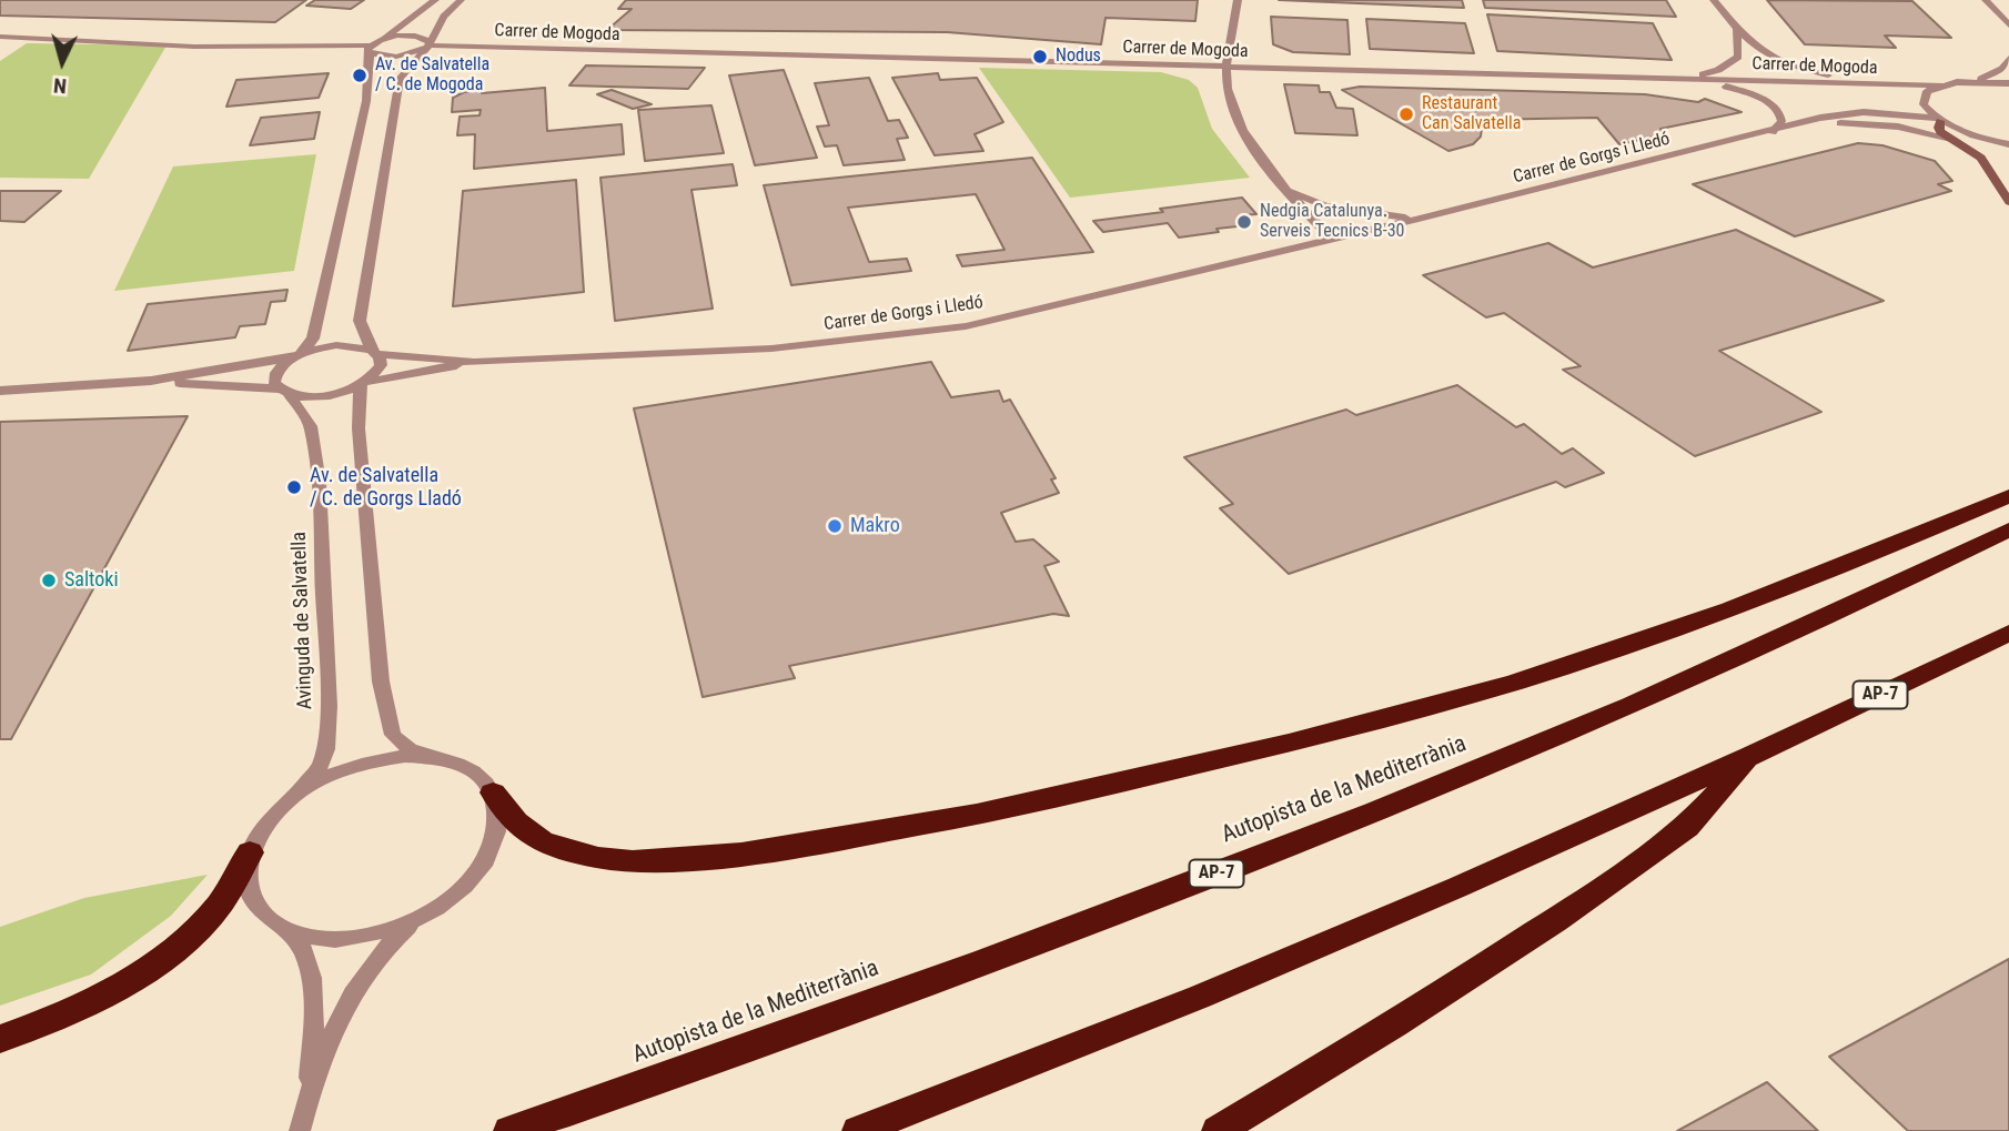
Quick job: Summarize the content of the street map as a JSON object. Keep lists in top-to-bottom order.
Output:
{
  "streets": {
    "highway": ["AP-7", "Autopista de la Mediterrània"],
    "street": ["Carrer de Mogoda", "Carrer de Gorgs i Lledó", "Avinguda de Salvatella"]
  },
  "crossings": [
    ["Carrer de Gorgs i Lledó", "Avinguda de Salvatella"]
  ],
  "places": [
    "Nodus",
    "Av. de Salvatella / C. de Mogoda",
    "Restaurant Can Salvatella",
    "Nedgia Catalunya. Serveis Tecnics B-30",
    "Av. de Salvatella / C. de Gorgs Lladó",
    "Makro",
    "Saltoki"
  ],
  "north": "bottom"
}
